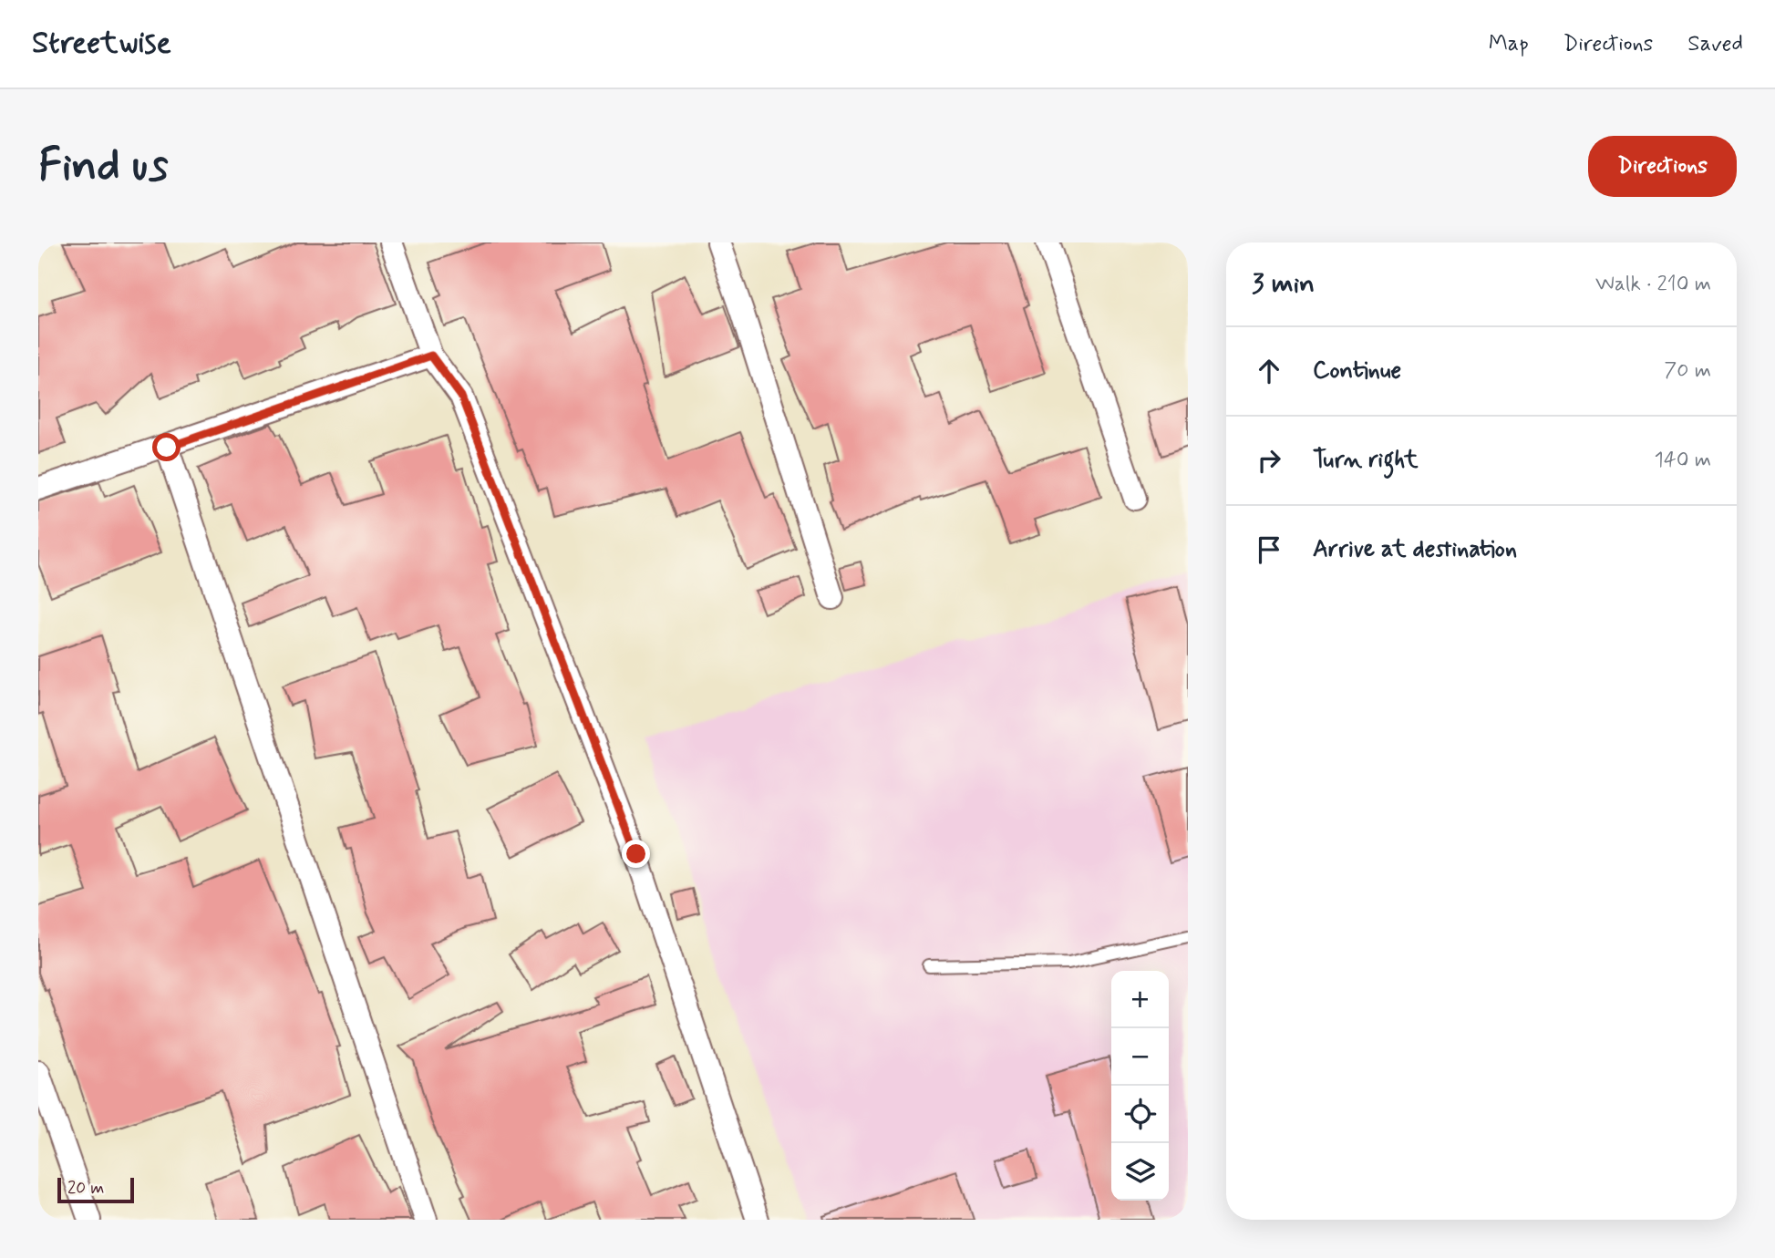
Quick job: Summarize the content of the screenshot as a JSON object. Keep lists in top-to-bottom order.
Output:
{
  "scale_bar": "20 m",
  "page": {
    "header": "Streetwise",
    "nav": ["Map", "Directions", "Saved"],
    "buttons": "Directions",
    "title": "Find us",
    "heading": ["3 min", "Walk · 210 m"],
    "list": [
      ["Continue", "70 m"],
      ["Turn right", "140 m"],
      "Arrive at destination"
    ],
    "map_buttons": ["+", "−"],
    "scale": "20 m"
  }
}
